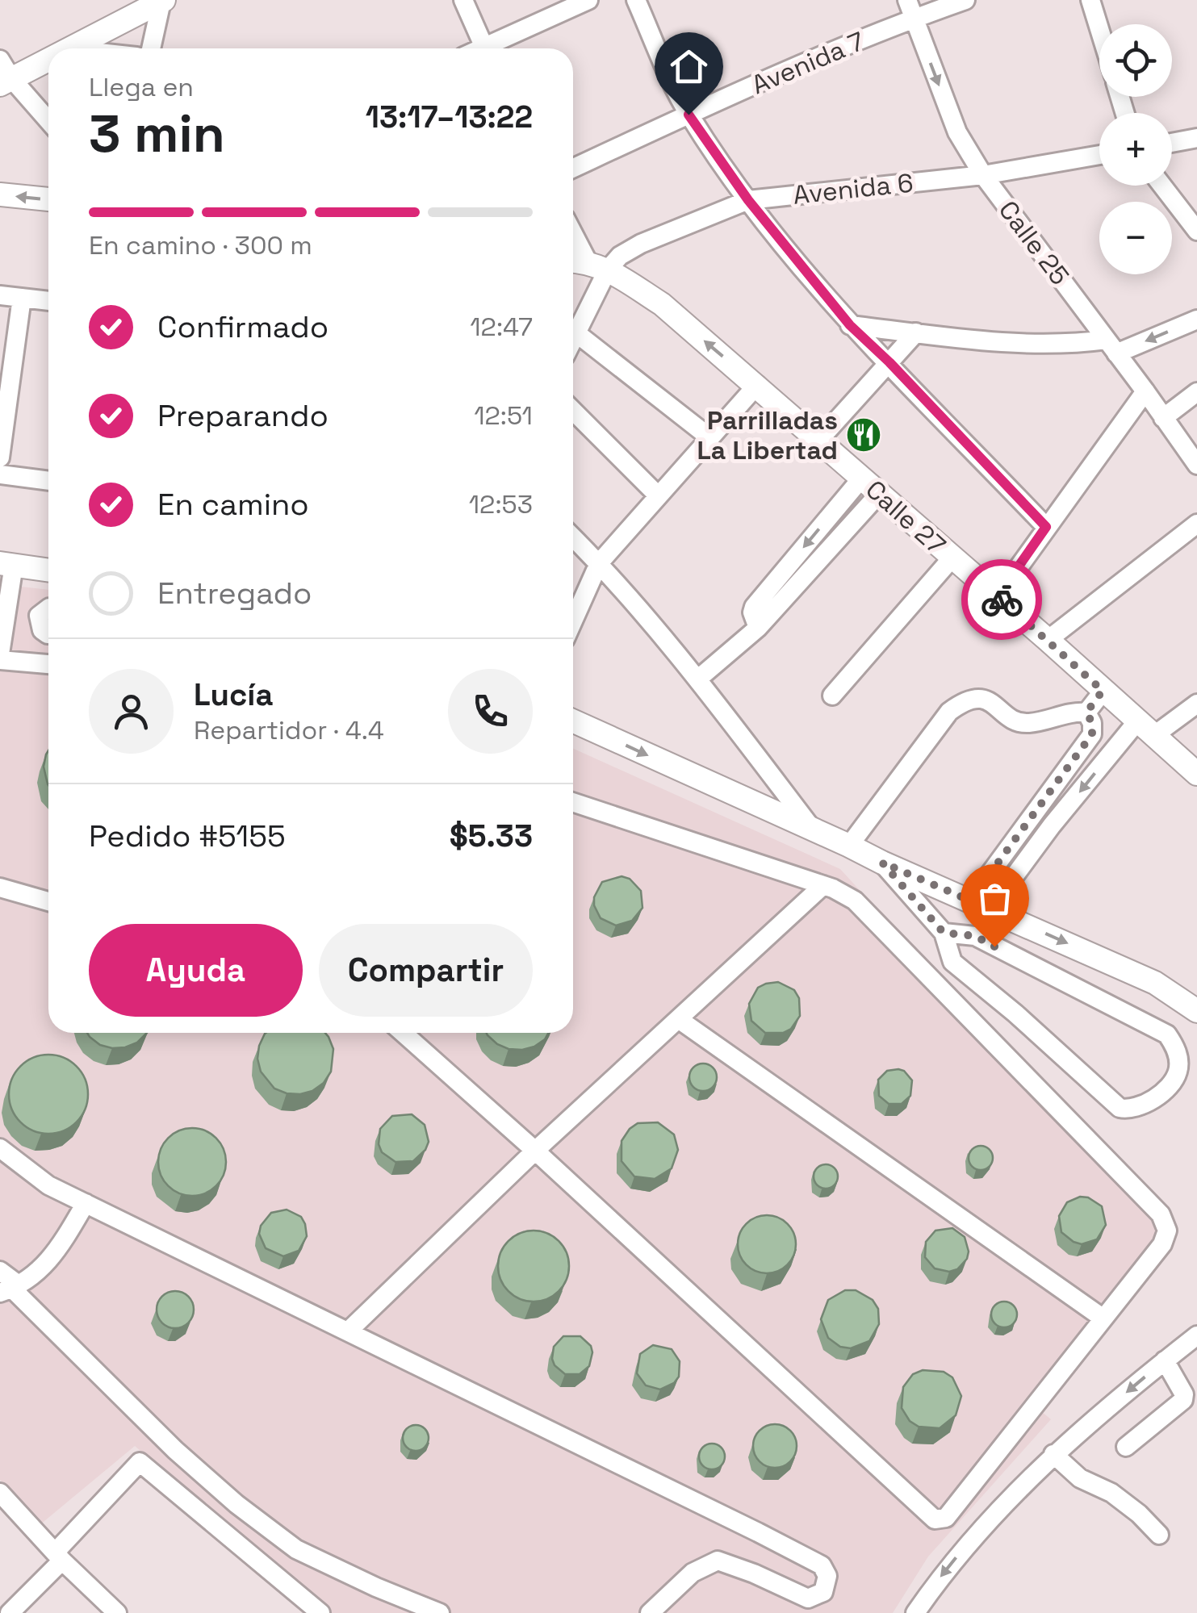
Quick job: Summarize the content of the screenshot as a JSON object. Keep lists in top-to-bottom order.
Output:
{
  "streets": {
    "main road": ["Calle 27"],
    "street": ["Avenida 7", "Avenida 6", "Calle 25"]
  },
  "crossings": [
    ["Avenida 7", "Calle 25"],
    ["Avenida 6", "Calle 25"],
    ["Avenida 6", "Calle 27"]
  ],
  "places": {
    "restaurant": ["Parrilladas La Libertad"]
  },
  "page": {
    "map_buttons": ["+", "−"],
    "heading": ["3 min", "Llega en", "13:17–13:22"],
    "panel": [
      "Lucía",
      "Repartidor · 4.4",
      "Pedido #5155",
      "$5.33"
    ],
    "bar": "En camino · 300 m",
    "list": [
      ["Confirmado", "12:47"],
      ["Preparando", "12:51"],
      ["En camino", "12:53"],
      "Entregado"
    ],
    "buttons": ["Ayuda", "Compartir"]
  }
}
